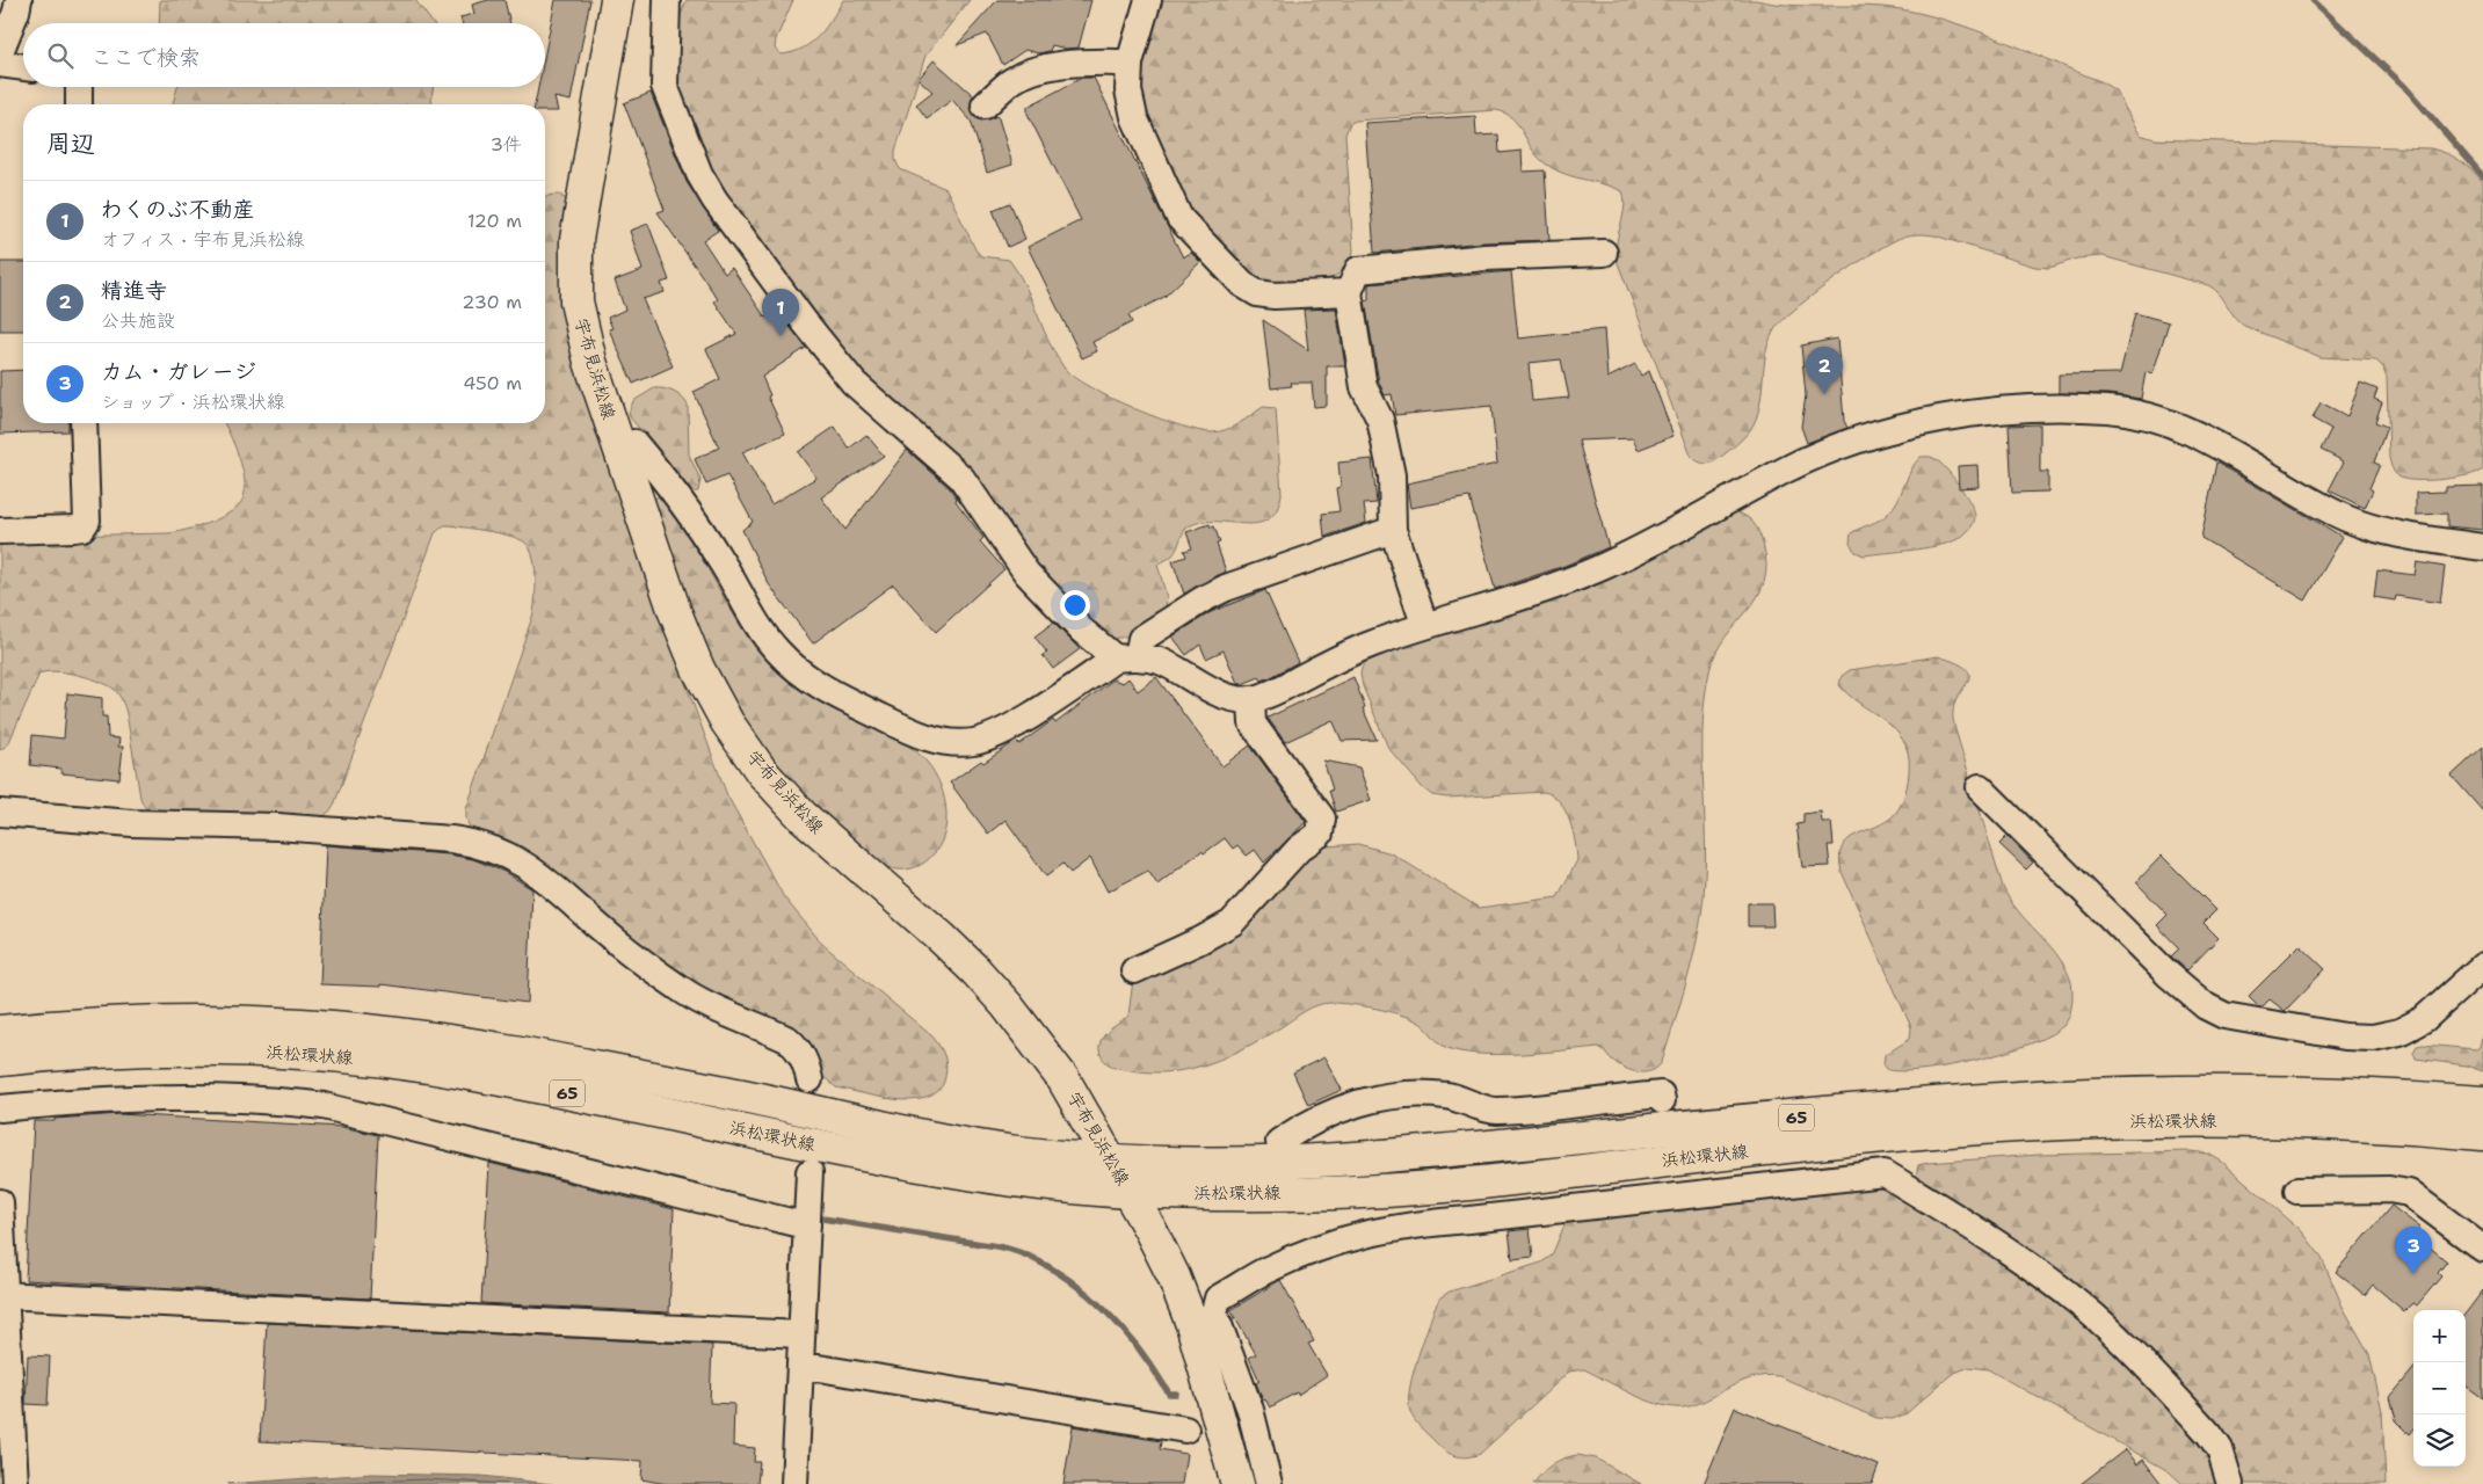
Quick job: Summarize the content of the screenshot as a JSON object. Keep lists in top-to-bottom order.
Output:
{
  "streets": {
    "main road": ["宇布見浜松線", "浜松環状線", "65"]
  },
  "crossings": [
    ["宇布見浜松線", "浜松環状線"]
  ],
  "page": {
    "search": "ここで検索",
    "heading": ["周辺", "3件"],
    "list": [
      {
        "mark": "1",
        "name": "わくのぶ不動産",
        "note": "オフィス · 宇布見浜松線",
        "value": "120 m"
      },
      {
        "mark": "2",
        "name": "精進寺",
        "note": "公共施設",
        "value": "230 m"
      },
      {
        "mark": "3",
        "name": "カム・ガレージ",
        "note": "ショップ · 浜松環状線",
        "value": "450 m"
      }
    ],
    "pins": ["1", "2", "3"],
    "map_buttons": ["+", "−"]
  }
}
